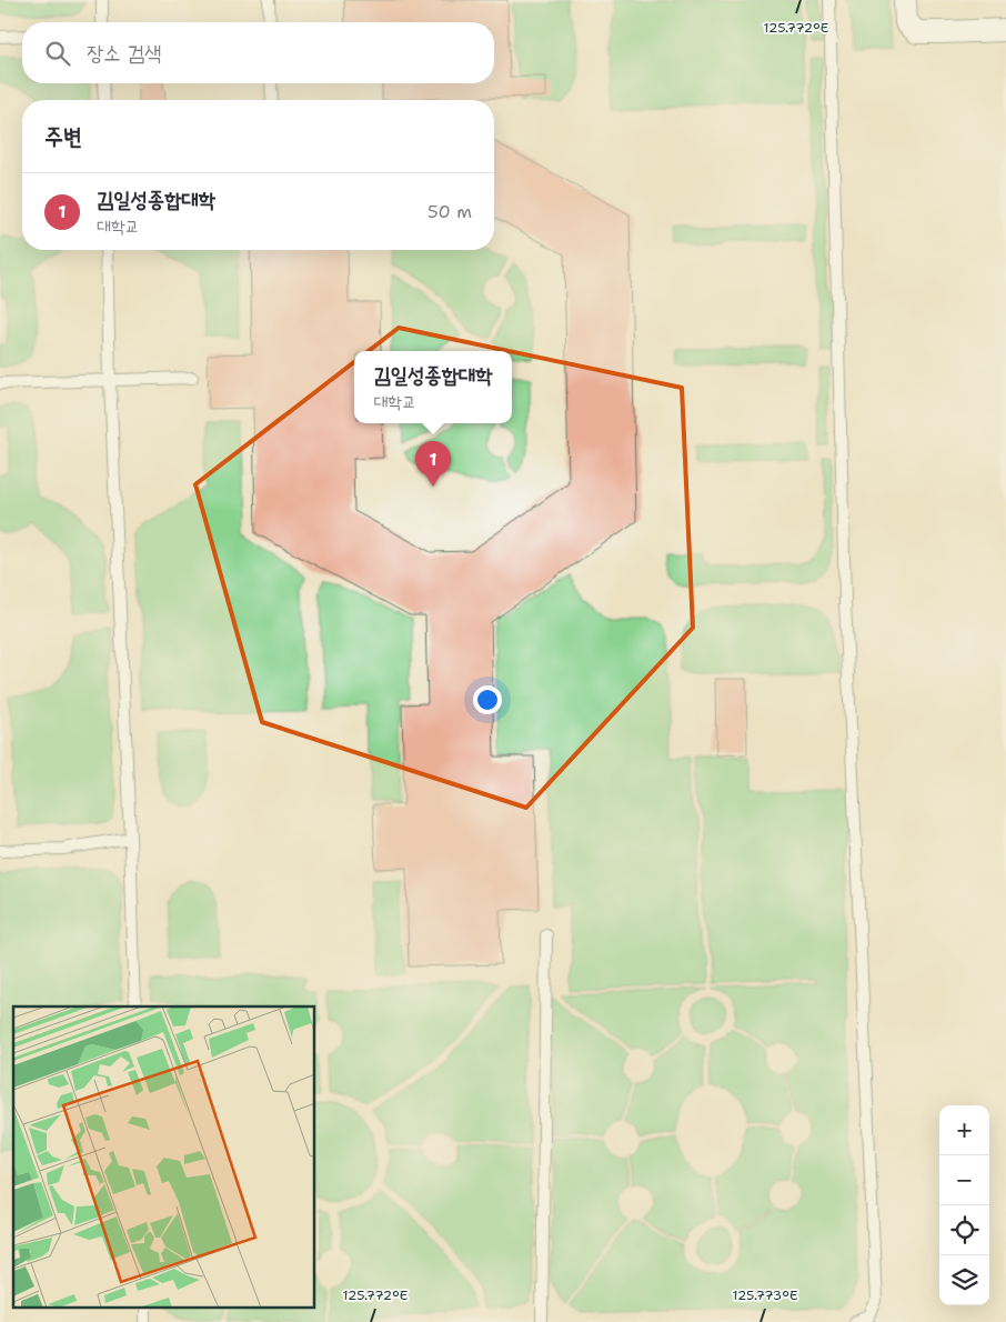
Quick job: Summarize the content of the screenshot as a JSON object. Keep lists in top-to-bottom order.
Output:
{
  "page": {
    "search": "장소 검색",
    "heading": "주변",
    "list": [
      {
        "mark": "1",
        "name": "김일성종합대학",
        "note": "대학교",
        "value": "50 m"
      }
    ],
    "popup": ["김일성종합대학", "대학교"],
    "pins": "1",
    "map_buttons": ["+", "−"]
  },
  "coordinates": ["125.772°E", "125.773°E"]
}
